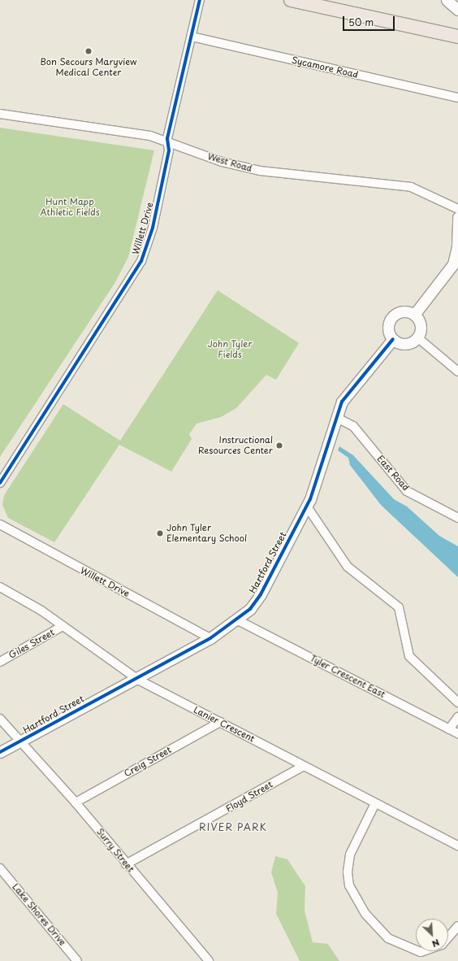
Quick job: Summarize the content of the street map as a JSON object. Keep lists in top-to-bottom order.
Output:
{
  "streets": {
    "street": [
      "Sycamore Road",
      "West Road",
      "Willett Drive",
      "East Road",
      "Hartford Street",
      "Giles Street",
      "Tyler Crescent East",
      "Lanier Crescent",
      "Creig Street",
      "Floyd Street",
      "Surry Street",
      "Lake Shores Drive"
    ]
  },
  "crossings": [
    ["Sycamore Road", "Willett Drive"],
    ["West Road", "Willett Drive"],
    ["Willett Drive", "Hartford Street"],
    ["East Road", "Hartford Street"],
    ["Hartford Street", "Tyler Crescent East"],
    ["Hartford Street", "Lanier Crescent"],
    ["Hartford Street", "Surry Street"],
    ["Giles Street", "Lanier Crescent"],
    ["Lanier Crescent", "Creig Street"],
    ["Lanier Crescent", "Floyd Street"],
    ["Creig Street", "Surry Street"],
    ["Floyd Street", "Surry Street"]
  ],
  "districts": ["RIVER PARK"],
  "parks": ["Hunt Mapp Athletic Fields", "John Tyler Fields"],
  "places": ["Bon Secours Maryview Medical Center", "Instructional Resources Center", "John Tyler Elementary School"],
  "scale_bar": "50 m",
  "north": "bottom right"
}
